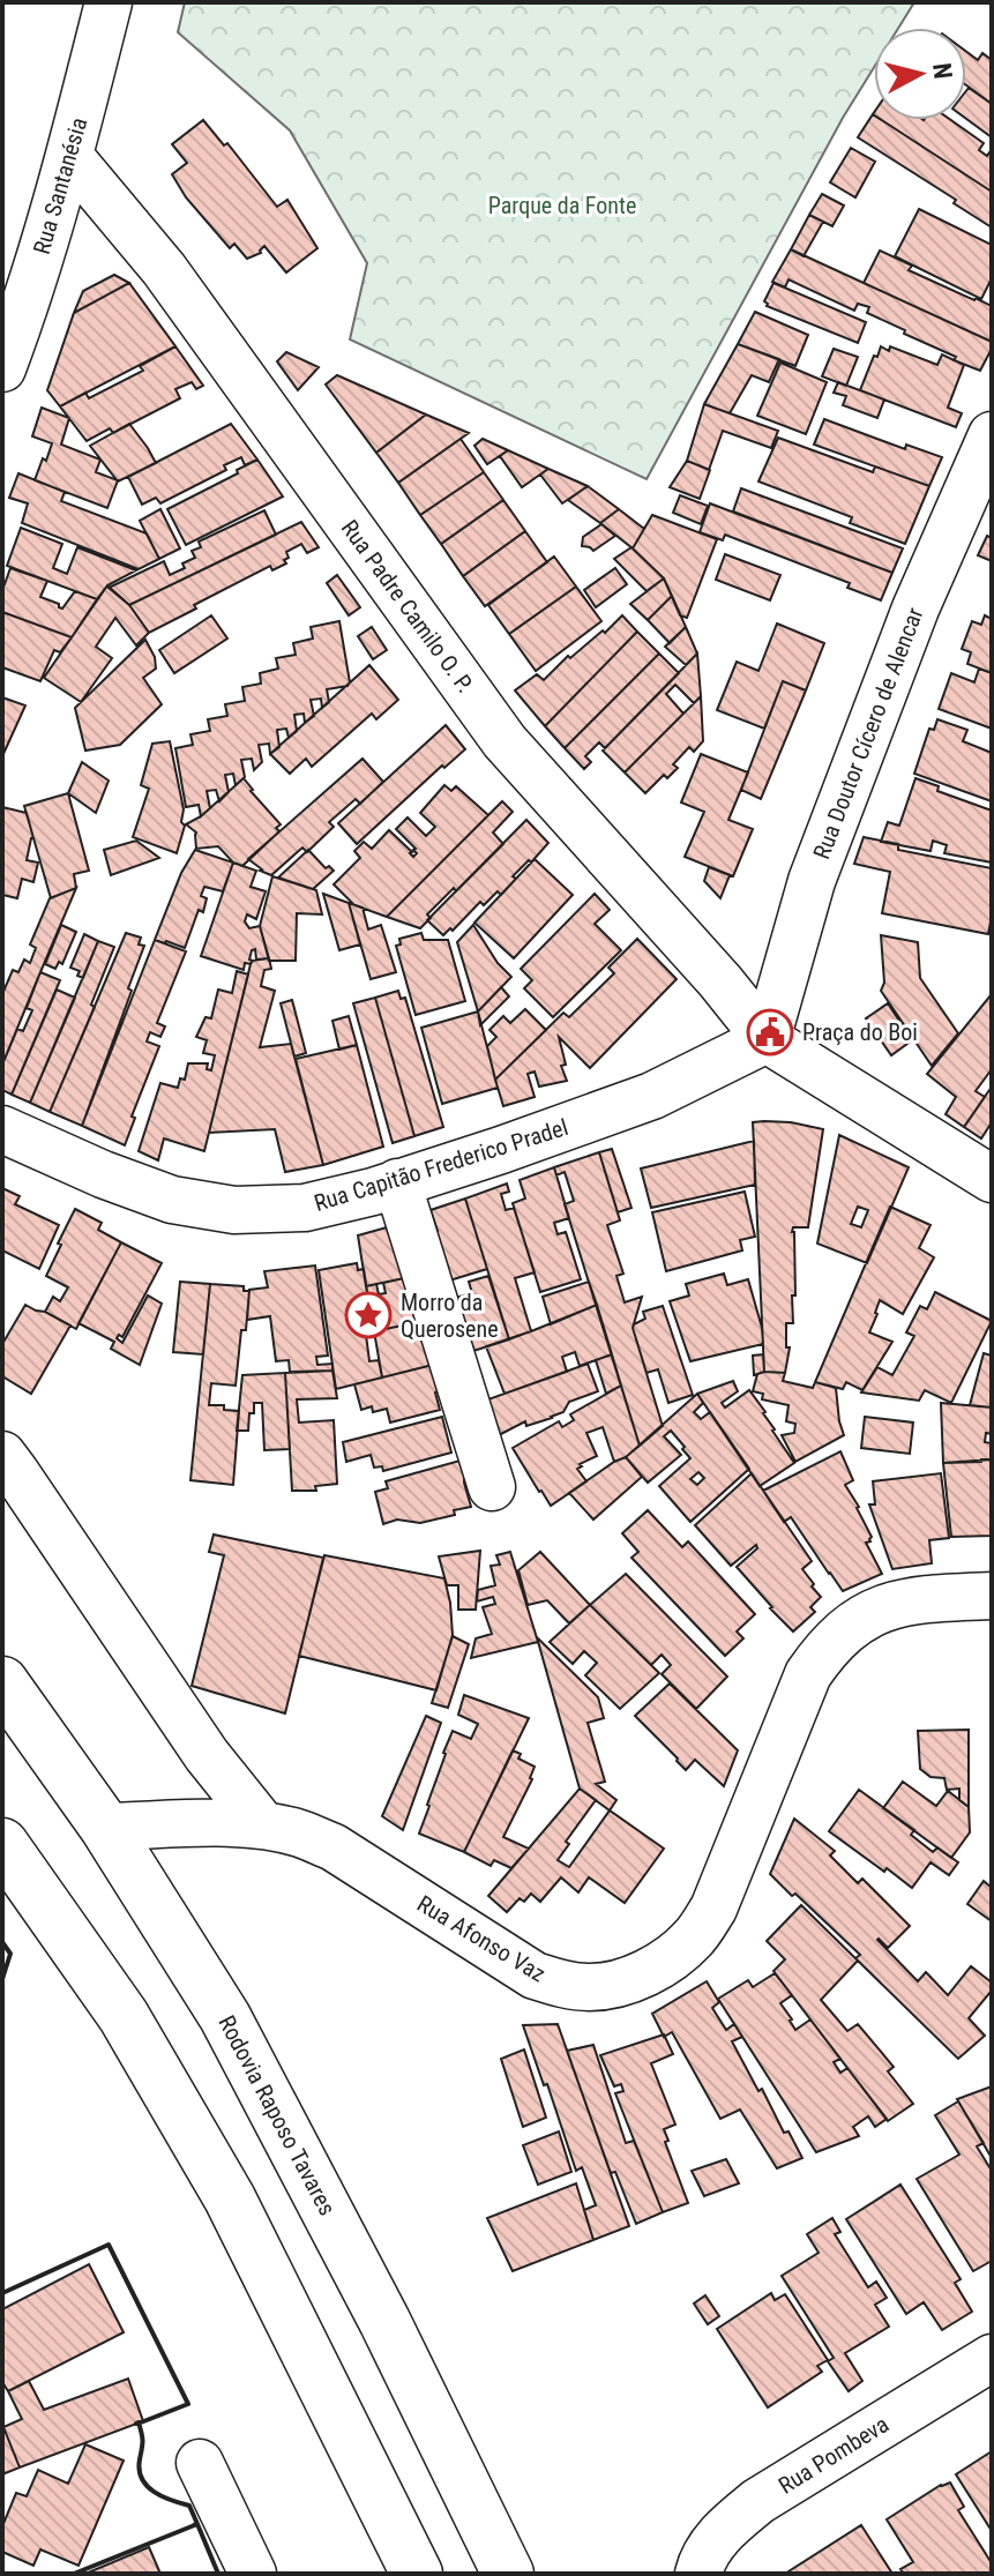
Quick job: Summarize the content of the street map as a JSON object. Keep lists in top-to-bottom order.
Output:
{
  "streets": {
    "highway": ["Rodovia Raposo Tavares"],
    "street": [
      "Rua Santanésia",
      "Rua Padre Camilo O. P.",
      "Rua Doutor Cícero de Alencar",
      "Rua Capitão Frederico Pradel",
      "Rua Afonso Vaz",
      "Rua Pombeva"
    ]
  },
  "crossings": [
    ["Rua Santanésia", "Rua Padre Camilo O. P."],
    ["Rua Padre Camilo O. P.", "Rua Doutor Cícero de Alencar"],
    ["Rua Padre Camilo O. P.", "Rua Capitão Frederico Pradel"],
    ["Rua Doutor Cícero de Alencar", "Rua Capitão Frederico Pradel"],
    ["Rua Afonso Vaz", "Rodovia Raposo Tavares"]
  ],
  "parks": ["Parque da Fonte"],
  "places": {
    "public building": ["Praça do Boi"],
    "place": ["Morro da Querosene"]
  },
  "north": "right"
}
